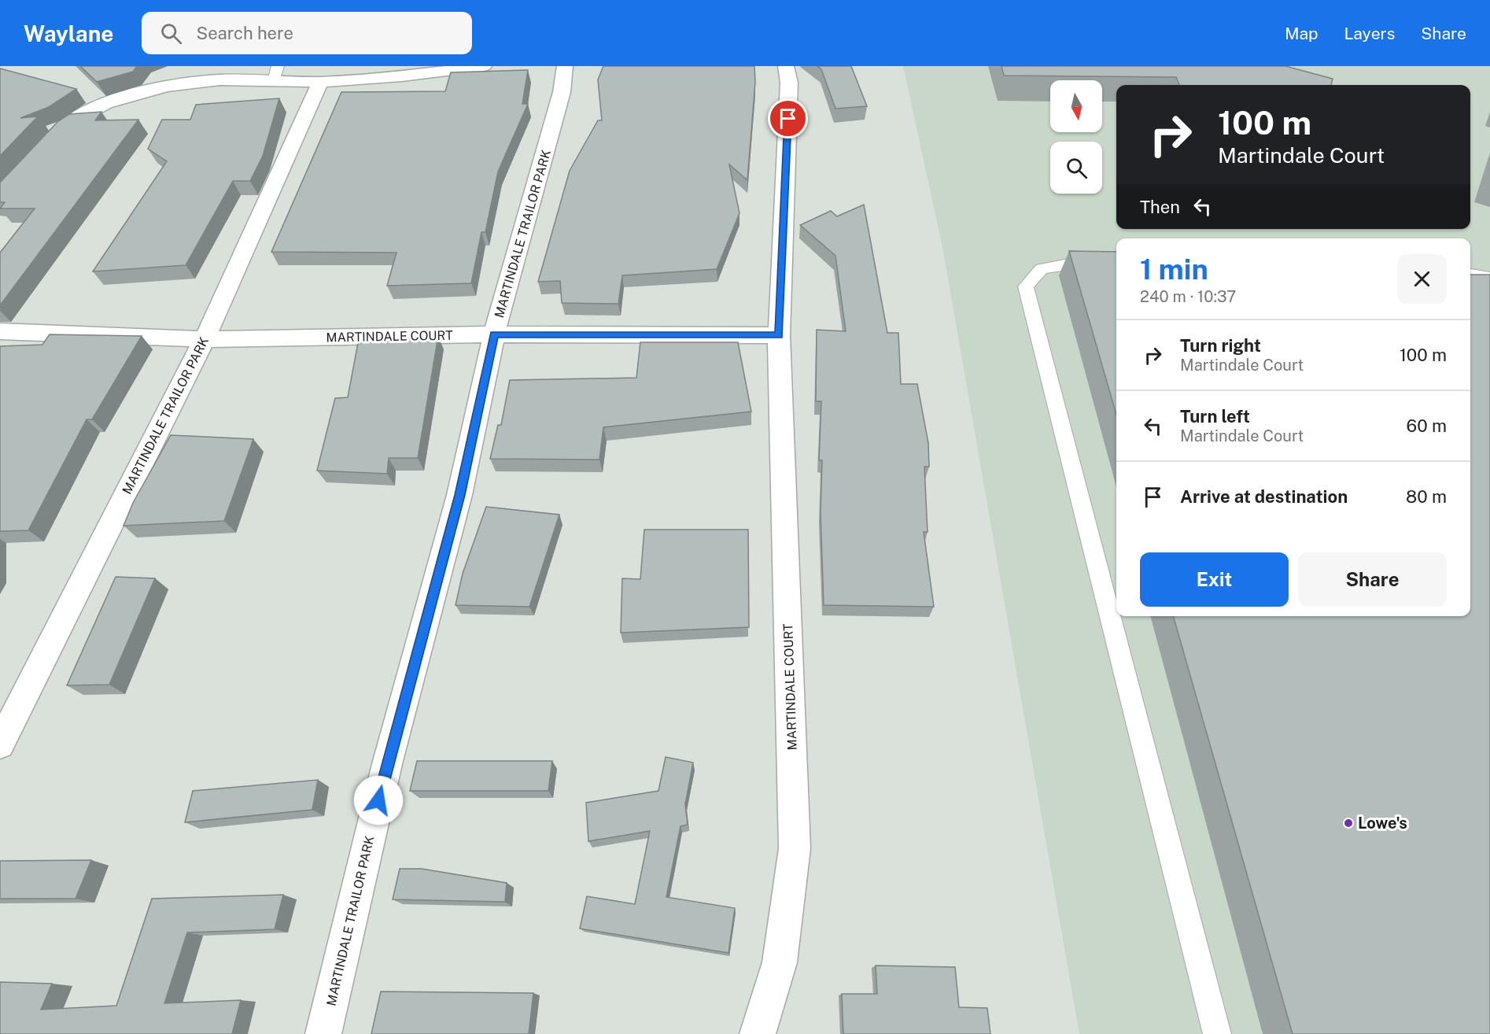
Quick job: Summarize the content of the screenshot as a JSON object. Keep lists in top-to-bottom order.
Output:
{
  "streets": {
    "street": ["MARTINDALE TRAILOR PARK", "MARTINDALE COURT"]
  },
  "crossings": [
    ["MARTINDALE TRAILOR PARK", "MARTINDALE COURT"]
  ],
  "places": ["Lowe's"],
  "north": "bottom",
  "page": {
    "header": "Waylane",
    "search": "Search here",
    "nav": ["Map", "Layers", "Share"],
    "turn": ["100 m", "Martindale Court"],
    "then": "Then",
    "heading": ["1 min", "240 m · 10:37"],
    "list": [
      {
        "name": "Turn right",
        "note": "Martindale Court",
        "value": "100 m"
      },
      {
        "name": "Turn left",
        "note": "Martindale Court",
        "value": "60 m"
      },
      {
        "name": "Arrive at destination",
        "value": "80 m"
      }
    ],
    "buttons": ["Exit", "Share"]
  }
}
